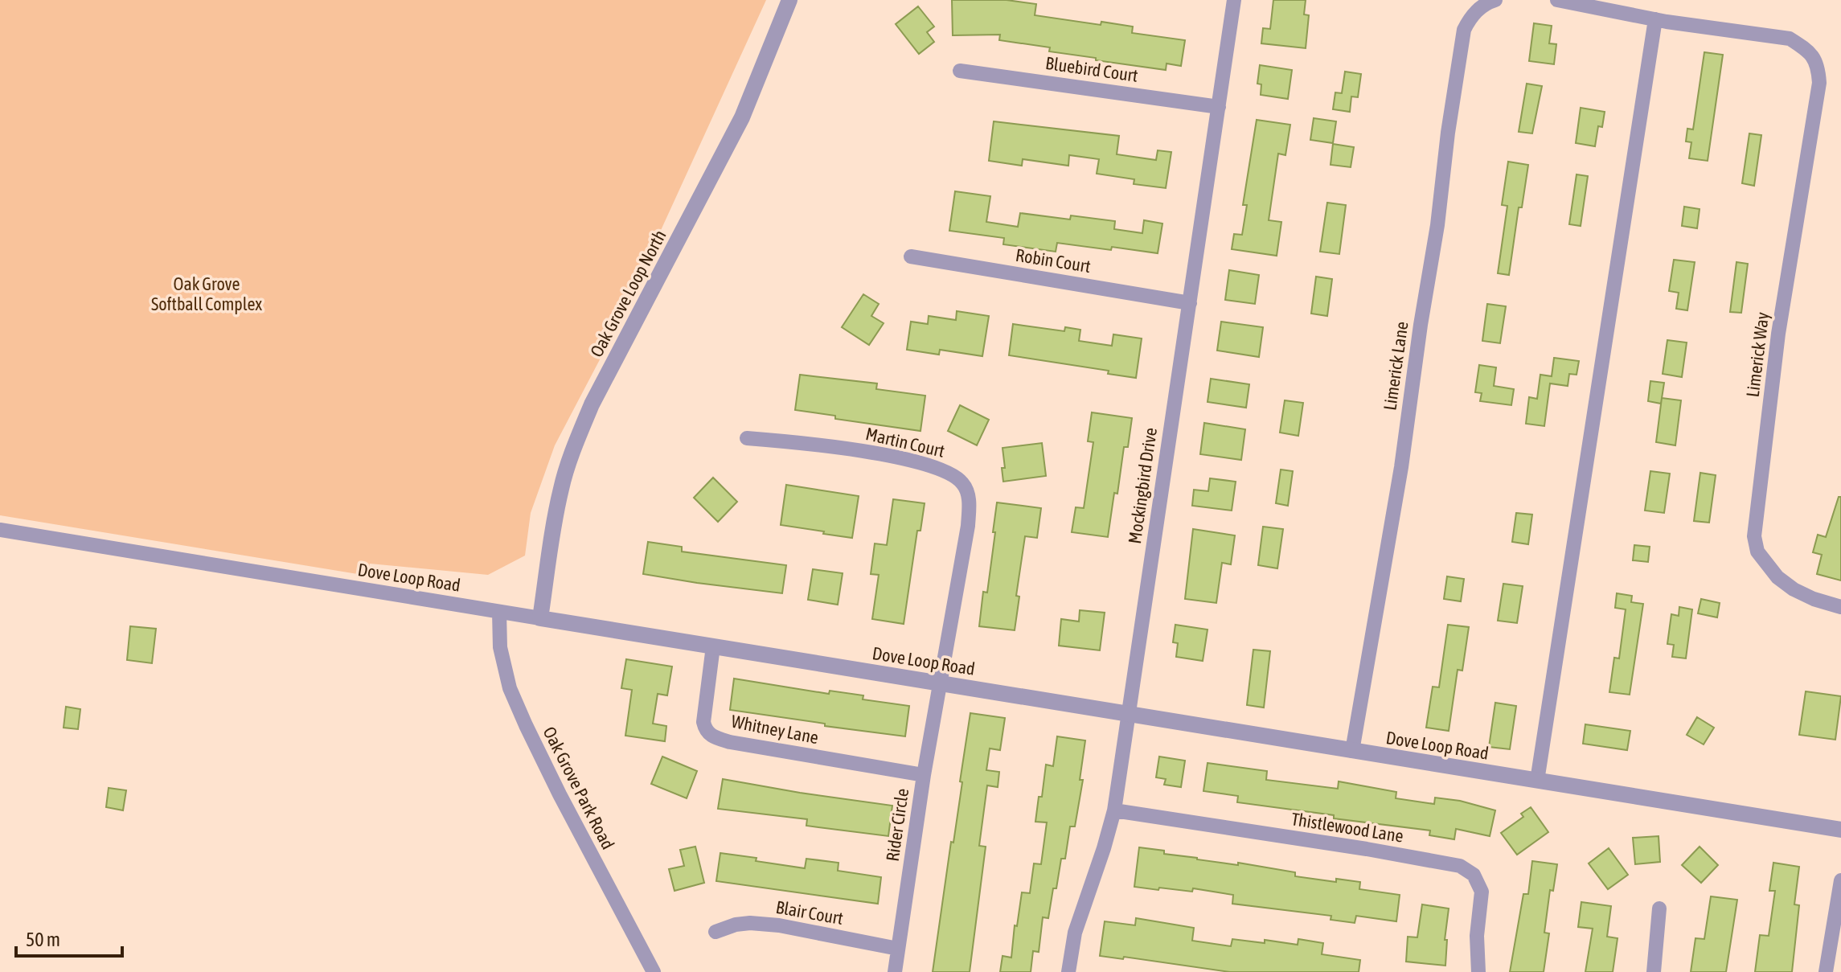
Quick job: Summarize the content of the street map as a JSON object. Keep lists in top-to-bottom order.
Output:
{
  "streets": {
    "street": [
      "Bluebird Court",
      "Robin Court",
      "Oak Grove Loop North",
      "Limerick Way",
      "Limerick Lane",
      "Martin Court",
      "Mockingbird Drive",
      "Dove Loop Road",
      "Whitney Lane",
      "Oak Grove Park Road",
      "Rider Circle",
      "Thistlewood Lane",
      "Blair Court"
    ]
  },
  "crossings": [
    ["Bluebird Court", "Mockingbird Drive"],
    ["Robin Court", "Mockingbird Drive"],
    ["Oak Grove Loop North", "Dove Loop Road"],
    ["Limerick Lane", "Dove Loop Road"],
    ["Martin Court", "Dove Loop Road"],
    ["Martin Court", "Rider Circle"],
    ["Mockingbird Drive", "Dove Loop Road"],
    ["Mockingbird Drive", "Thistlewood Lane"],
    ["Dove Loop Road", "Whitney Lane"],
    ["Dove Loop Road", "Oak Grove Park Road"],
    ["Dove Loop Road", "Rider Circle"],
    ["Whitney Lane", "Rider Circle"],
    ["Rider Circle", "Blair Court"]
  ],
  "parks": ["Oak Grove Softball Complex"],
  "scale_bar": "50 m"
}
